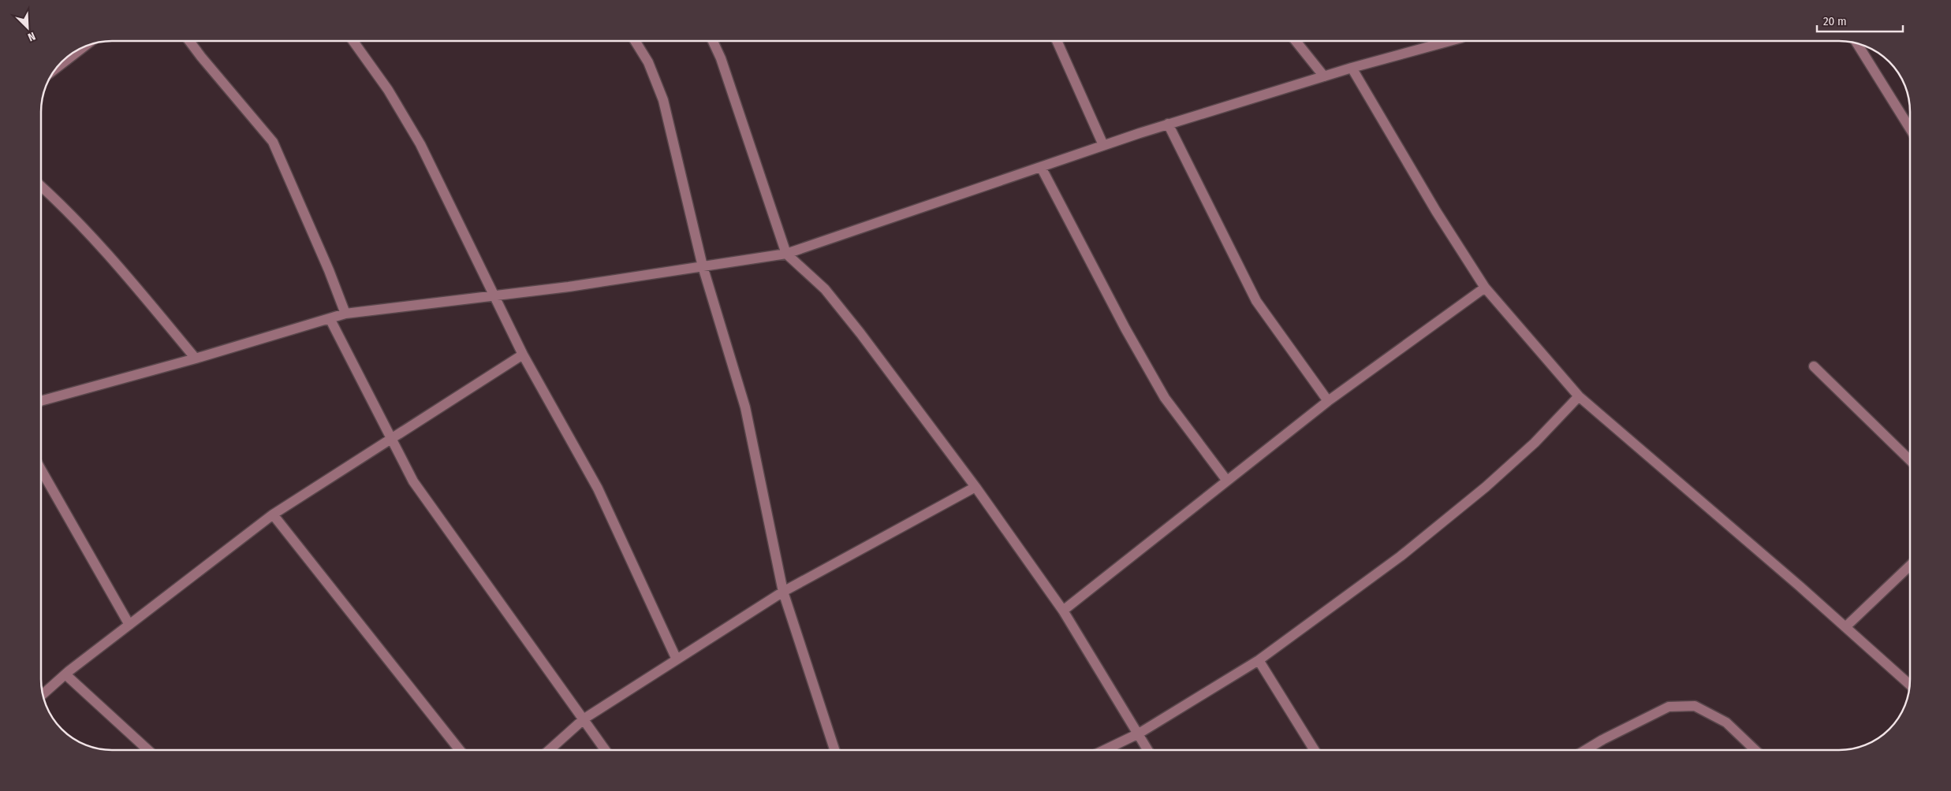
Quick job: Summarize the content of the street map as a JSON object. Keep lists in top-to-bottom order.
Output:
{
  "scale_bar": "20 m",
  "north": "bottom right"
}
